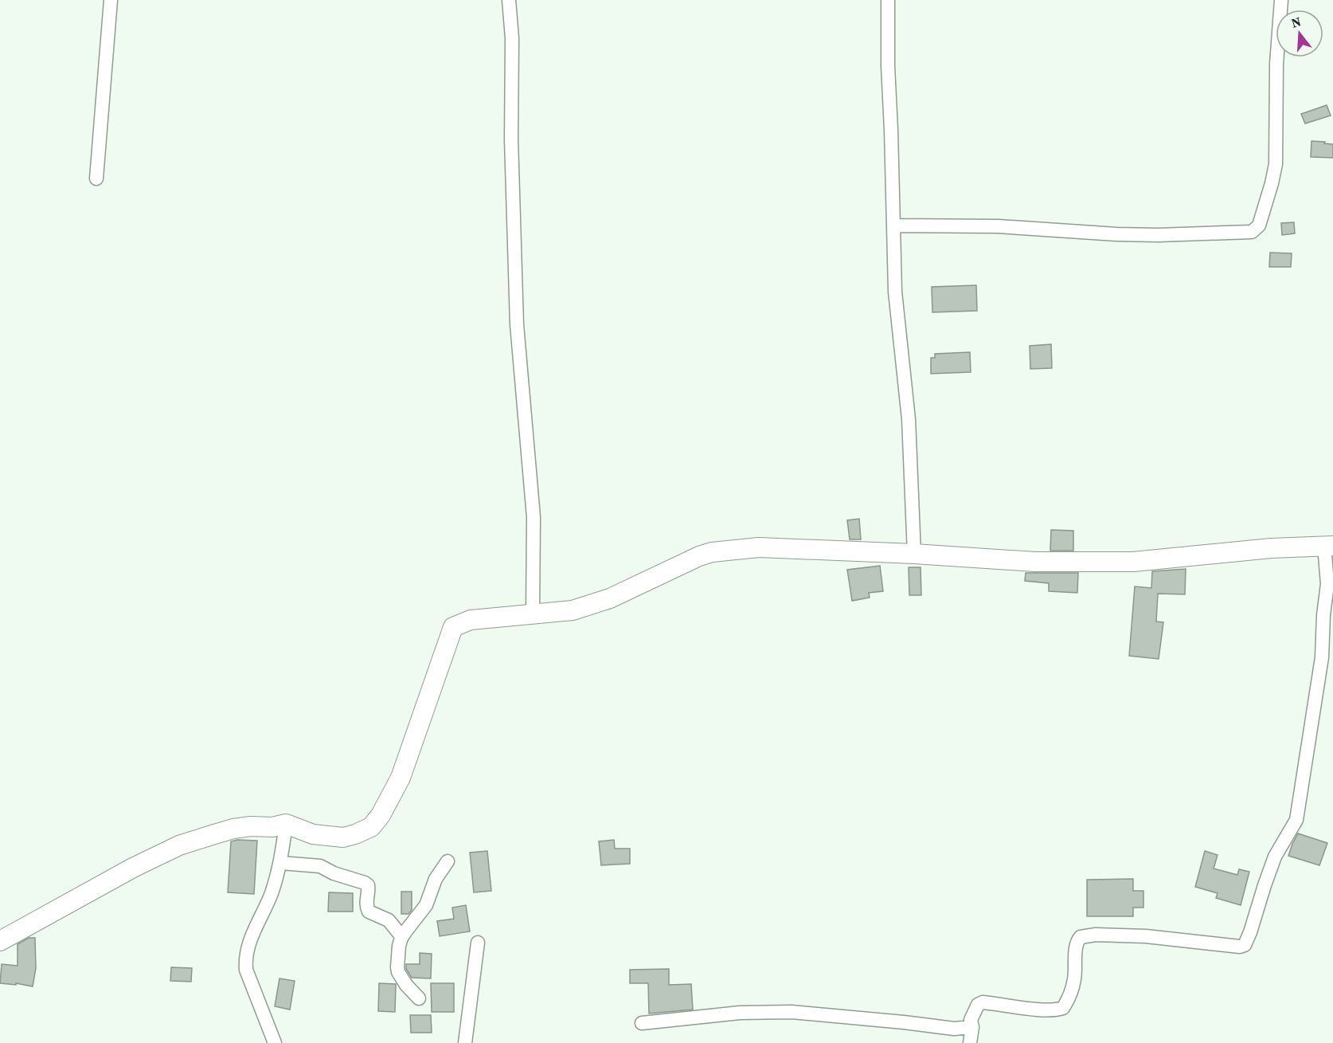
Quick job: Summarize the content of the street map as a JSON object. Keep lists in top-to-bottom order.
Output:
{
  "north": "top"
}
